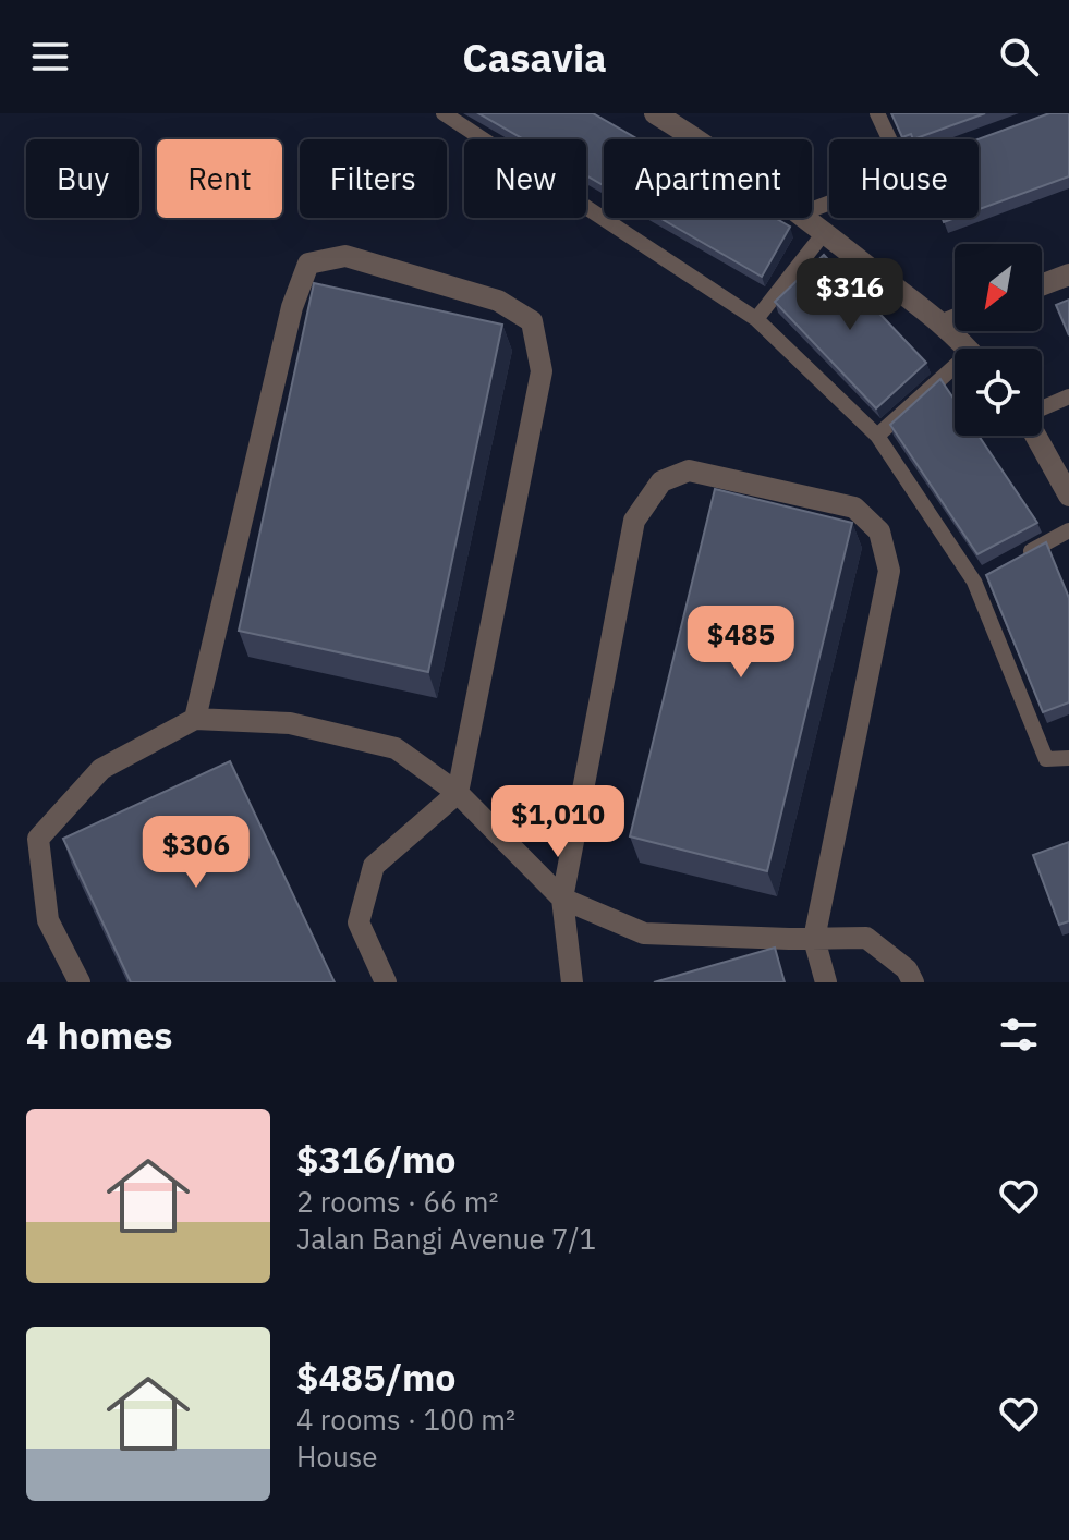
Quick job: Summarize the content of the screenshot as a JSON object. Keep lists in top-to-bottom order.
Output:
{
  "north": "bottom left",
  "page": {
    "header": "Casavia",
    "chip": [
      "Buy",
      "Rent",
      "Filters",
      "New",
      "Apartment",
      "House"
    ],
    "price": [
      "$316",
      "$485",
      "$1,010",
      "$306"
    ],
    "heading": "4 homes",
    "list": [
      {
        "name": "$316/mo",
        "note": "2 rooms · 66 m² · Jalan Bangi Avenue 7/1"
      },
      {
        "name": "$485/mo",
        "note": "4 rooms · 100 m² · House"
      }
    ]
  }
}
